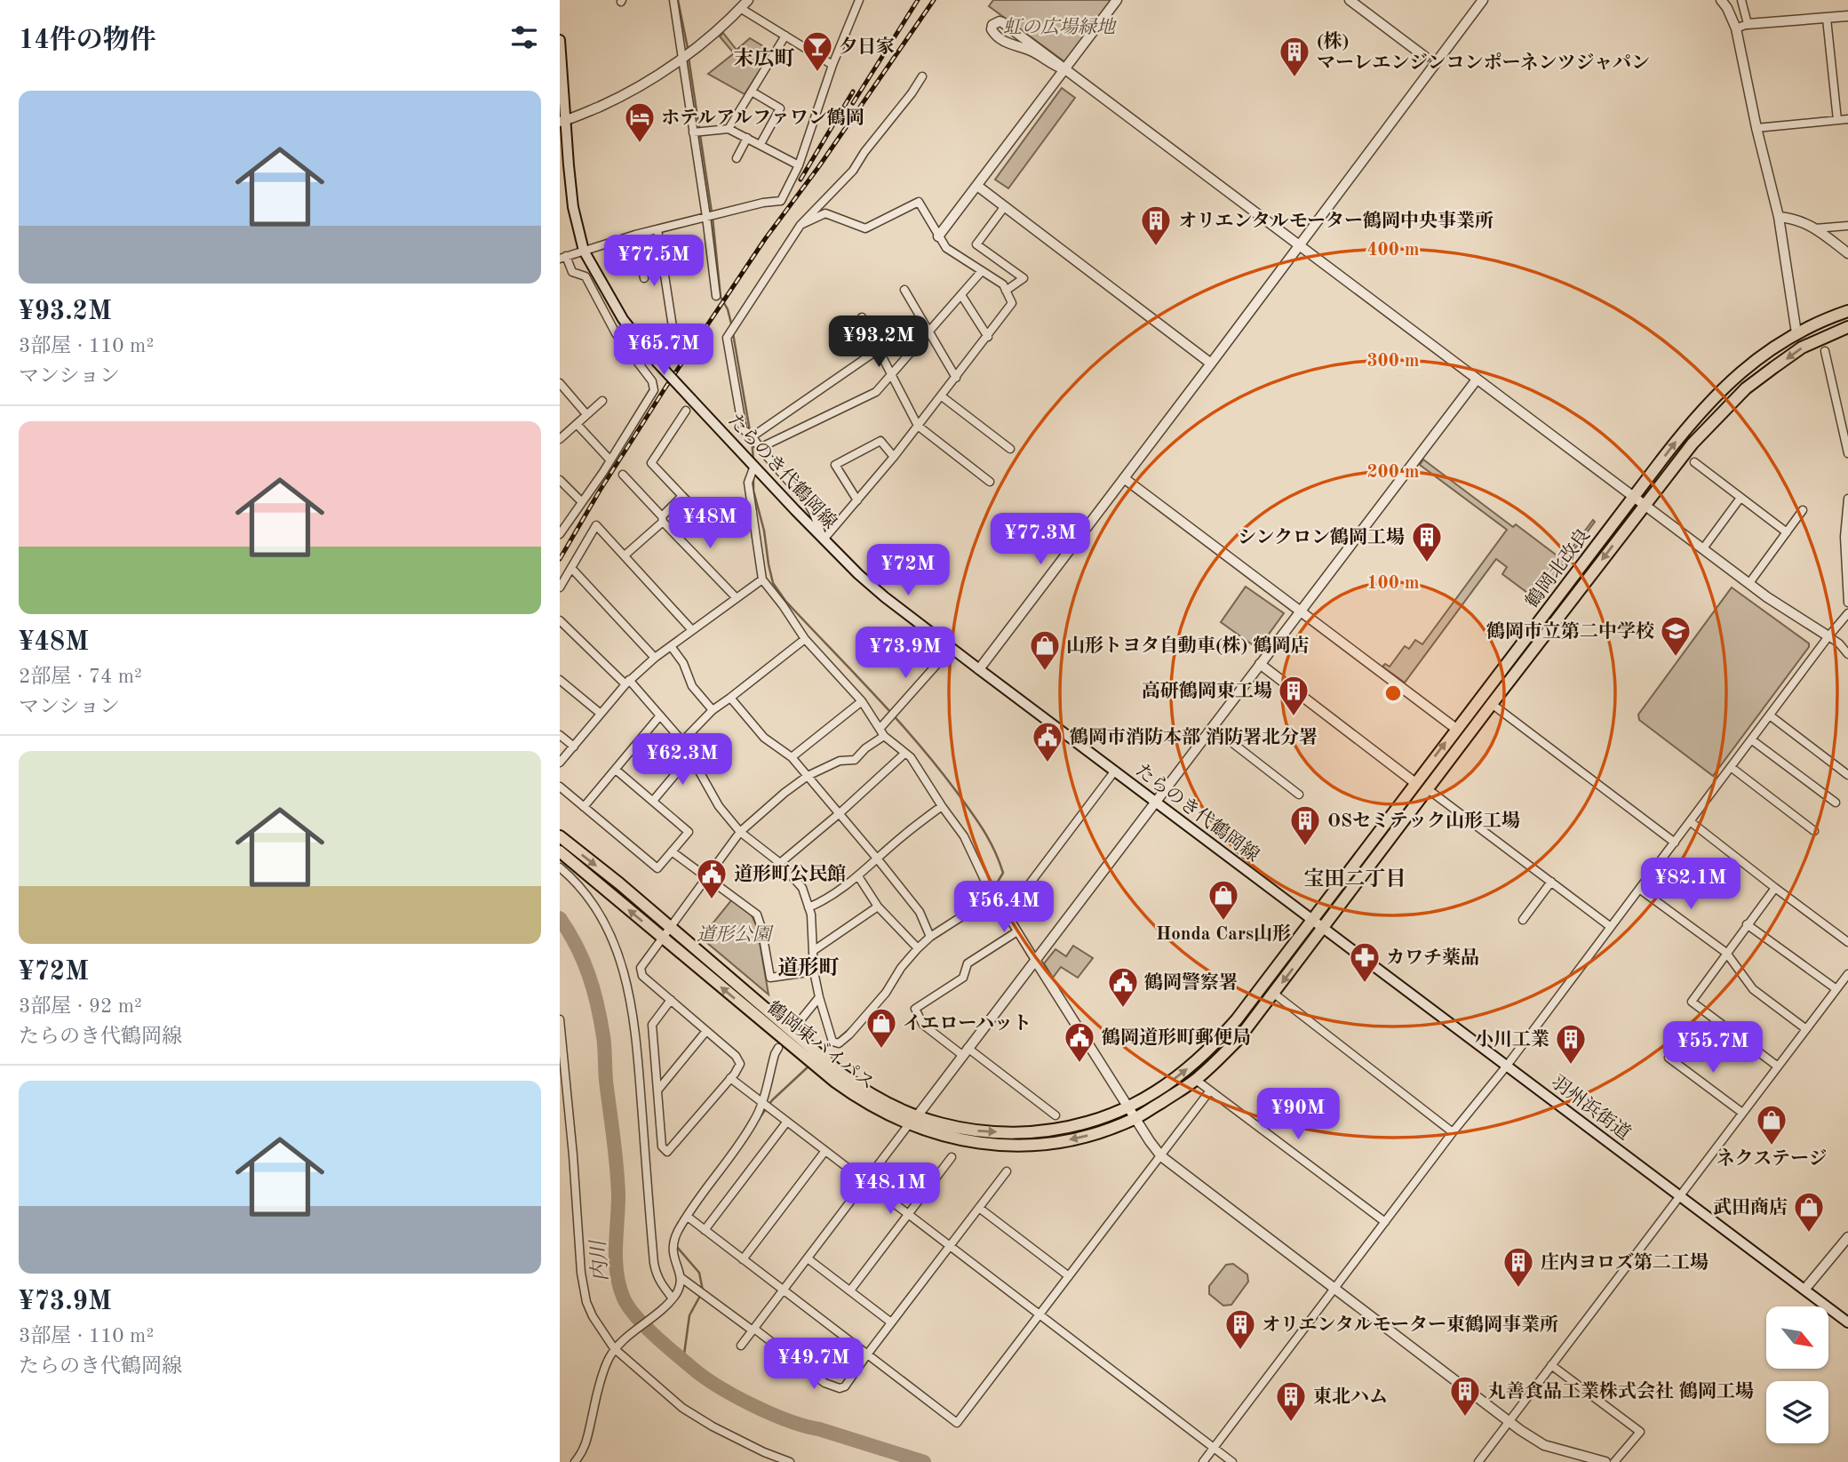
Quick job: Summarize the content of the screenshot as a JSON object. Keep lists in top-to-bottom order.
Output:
{
  "streets": {
    "highway": ["鶴岡北改良", "鶴岡東バイパス"],
    "main road": ["たらのき代鶴岡線", "羽州浜街道"]
  },
  "crossings": [
    ["たらのき代鶴岡線", "鶴岡北改良"],
    ["たらのき代鶴岡線", "鶴岡東バイパス"],
    ["たらのき代鶴岡線", "羽州浜街道"],
    ["鶴岡北改良", "鶴岡東バイパス"],
    ["鶴岡北改良", "羽州浜街道"],
    ["鶴岡東バイパス", "羽州浜街道"]
  ],
  "districts": ["末広町", "宝田二丁目", "道形町"],
  "water": ["内川"],
  "parks": ["虹の広場緑地", "道形公園"],
  "places": {
    "bar": ["夕日家"],
    "building": [
      "(株) マーレエンジンコンポーネンツジャパン",
      "オリエンタルモーター鶴岡中央事業所",
      "シンクロン鶴岡工場",
      "高研鶴岡東工場",
      "OSセミテック山形工場",
      "小川工業",
      "庄内ヨロズ第二工場",
      "オリエンタルモーター東鶴岡事業所",
      "丸善食品工業株式会社 鶴岡工場",
      "東北ハム"
    ],
    "hotel": ["ホテルアルファワン鶴岡"],
    "school or university": ["鶴岡市立第二中学校"],
    "shop": [
      "山形トヨタ自動車(株) 鶴岡店",
      "Honda Cars山形",
      "イエローハット",
      "ネクステージ",
      "武田商店"
    ],
    "public building": [
      "鶴岡市消防本部 消防署北分署",
      "道形町公民館",
      "鶴岡警察署",
      "鶴岡道形町郵便局"
    ],
    "pharmacy": ["カワチ薬品"]
  },
  "north": "bottom right",
  "page": {
    "heading": "14件の物件",
    "list": [
      {
        "name": "¥93.2M",
        "note": "3部屋 · 110 m² · マンション"
      },
      {
        "name": "¥48M",
        "note": "2部屋 · 74 m² · マンション"
      },
      {
        "name": "¥72M",
        "note": "3部屋 · 92 m² · たらのき代鶴岡線"
      },
      {
        "name": "¥73.9M",
        "note": "3部屋 · 110 m² · たらのき代鶴岡線"
      }
    ],
    "price": [
      "¥77.5M",
      "¥93.2M",
      "¥65.7M",
      "¥48M",
      "¥77.3M",
      "¥72M",
      "¥73.9M",
      "¥62.3M",
      "¥82.1M",
      "¥56.4M",
      "¥55.7M",
      "¥90M",
      "¥48.1M",
      "¥49.7M"
    ]
  },
  "rings": [
    "400 m",
    "300 m",
    "200 m",
    "100 m"
  ]
}
